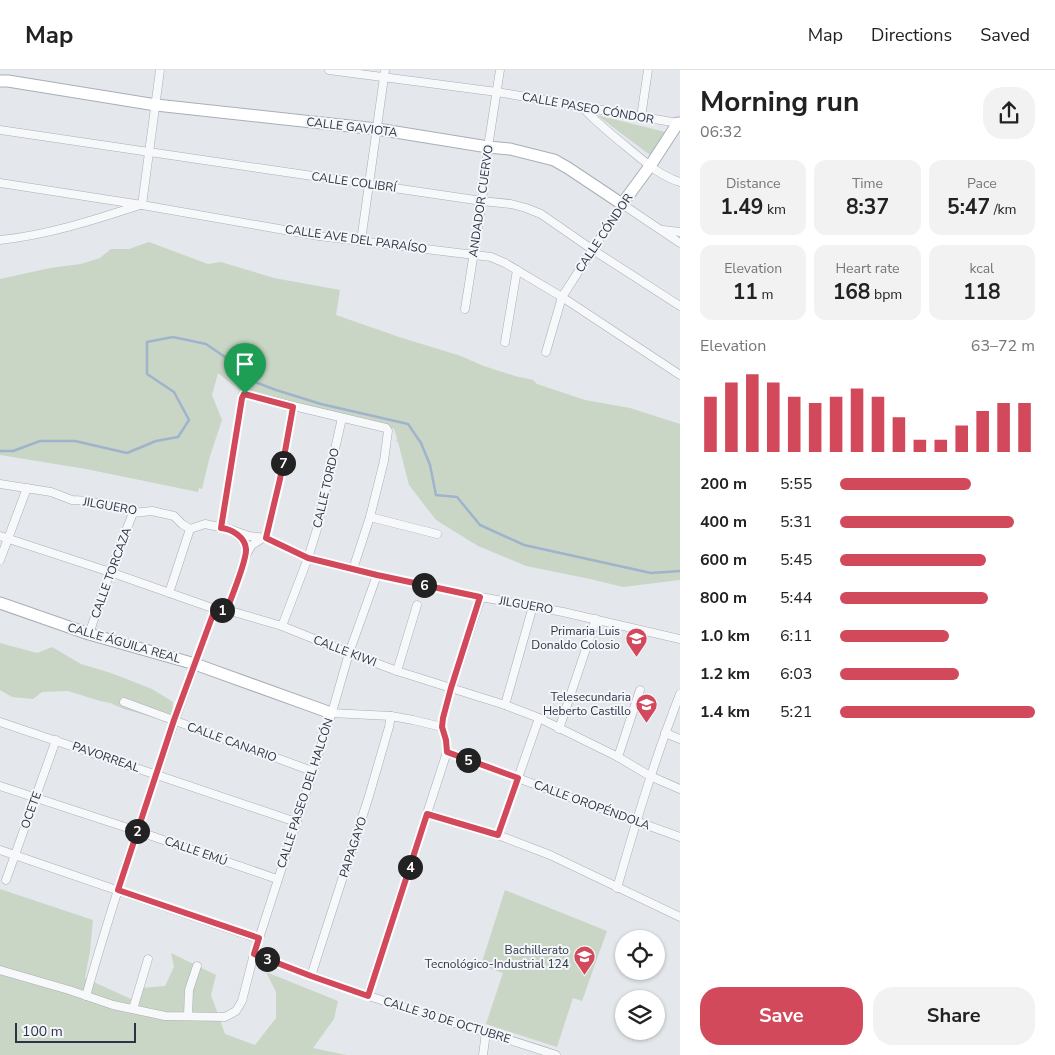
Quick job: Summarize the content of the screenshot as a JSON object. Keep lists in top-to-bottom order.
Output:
{
  "streets": {
    "street": [
      "CALLE PASEO CÓNDOR",
      "CALLE GAVIOTA",
      "CALLE COLIBRÍ",
      "ANDADOR CUERVO",
      "CALLE CÓNDOR",
      "CALLE AVE DEL PARAÍSO",
      "CALLE TORDO",
      "JILGUERO",
      "CALLE TORCAZA",
      "CALLE ÁGUILA REAL",
      "CALLE KIWI",
      "CALLE CANARIO",
      "PAVORREAL",
      "CALLE PASEO DEL HALCÓN",
      "CALLE OROPÉNDOLA",
      "OCETE",
      "PAPAGAYO",
      "CALLE EMÚ",
      "CALLE 30 DE OCTUBRE"
    ]
  },
  "crossings": [
    ["CALLE PASEO CÓNDOR", "ANDADOR CUERVO"],
    ["CALLE PASEO CÓNDOR", "CALLE CÓNDOR"],
    ["CALLE GAVIOTA", "ANDADOR CUERVO"],
    ["CALLE GAVIOTA", "CALLE CÓNDOR"],
    ["CALLE COLIBRÍ", "ANDADOR CUERVO"],
    ["CALLE COLIBRÍ", "CALLE CÓNDOR"],
    ["ANDADOR CUERVO", "CALLE AVE DEL PARAÍSO"],
    ["CALLE CÓNDOR", "CALLE AVE DEL PARAÍSO"],
    ["CALLE TORDO", "JILGUERO"],
    ["CALLE TORDO", "CALLE KIWI"],
    ["JILGUERO", "CALLE TORCAZA"],
    ["JILGUERO", "CALLE PASEO DEL HALCÓN"],
    ["CALLE TORCAZA", "CALLE ÁGUILA REAL"],
    ["CALLE TORCAZA", "CALLE KIWI"],
    ["CALLE ÁGUILA REAL", "CALLE PASEO DEL HALCÓN"],
    ["CALLE KIWI", "CALLE PASEO DEL HALCÓN"],
    ["CALLE CANARIO", "CALLE PASEO DEL HALCÓN"],
    ["PAVORREAL", "CALLE PASEO DEL HALCÓN"],
    ["PAVORREAL", "OCETE"],
    ["CALLE PASEO DEL HALCÓN", "CALLE EMÚ"],
    ["CALLE PASEO DEL HALCÓN", "CALLE 30 DE OCTUBRE"],
    ["OCETE", "CALLE EMÚ"],
    ["PAPAGAYO", "CALLE 30 DE OCTUBRE"]
  ],
  "places": {
    "school or university": ["Primaria Luis Donaldo Colosio", "Telesecundaria Heberto Castillo", "Bachillerato Tecnológico-Industrial 124"]
  },
  "scale_bar": "100 m",
  "page": {
    "header": "Map",
    "nav": ["Map", "Directions", "Saved"],
    "heading": ["Morning run", "06:32"],
    "stats": [
      ["Distance", "1.49 km"],
      ["Time", "8:37"],
      ["Pace", "5:47 /km"],
      ["Elevation", "11 m"],
      ["Heart rate", "168 bpm"],
      ["kcal", "118"]
    ],
    "chart": ["Elevation", "63–72 m"],
    "pins": [
      "7",
      "6",
      "1",
      "5",
      "2",
      "4",
      "3"
    ],
    "list": [
      {
        "name": "200 m",
        "note": "5:55"
      },
      {
        "name": "400 m",
        "note": "5:31"
      },
      {
        "name": "600 m",
        "note": "5:45"
      },
      {
        "name": "800 m",
        "note": "5:44"
      },
      {
        "name": "1.0 km",
        "note": "6:11"
      },
      {
        "name": "1.2 km",
        "note": "6:03"
      },
      {
        "name": "1.4 km",
        "note": "5:21"
      }
    ],
    "buttons": ["Save", "Share"],
    "scale": "100 m"
  }
}
